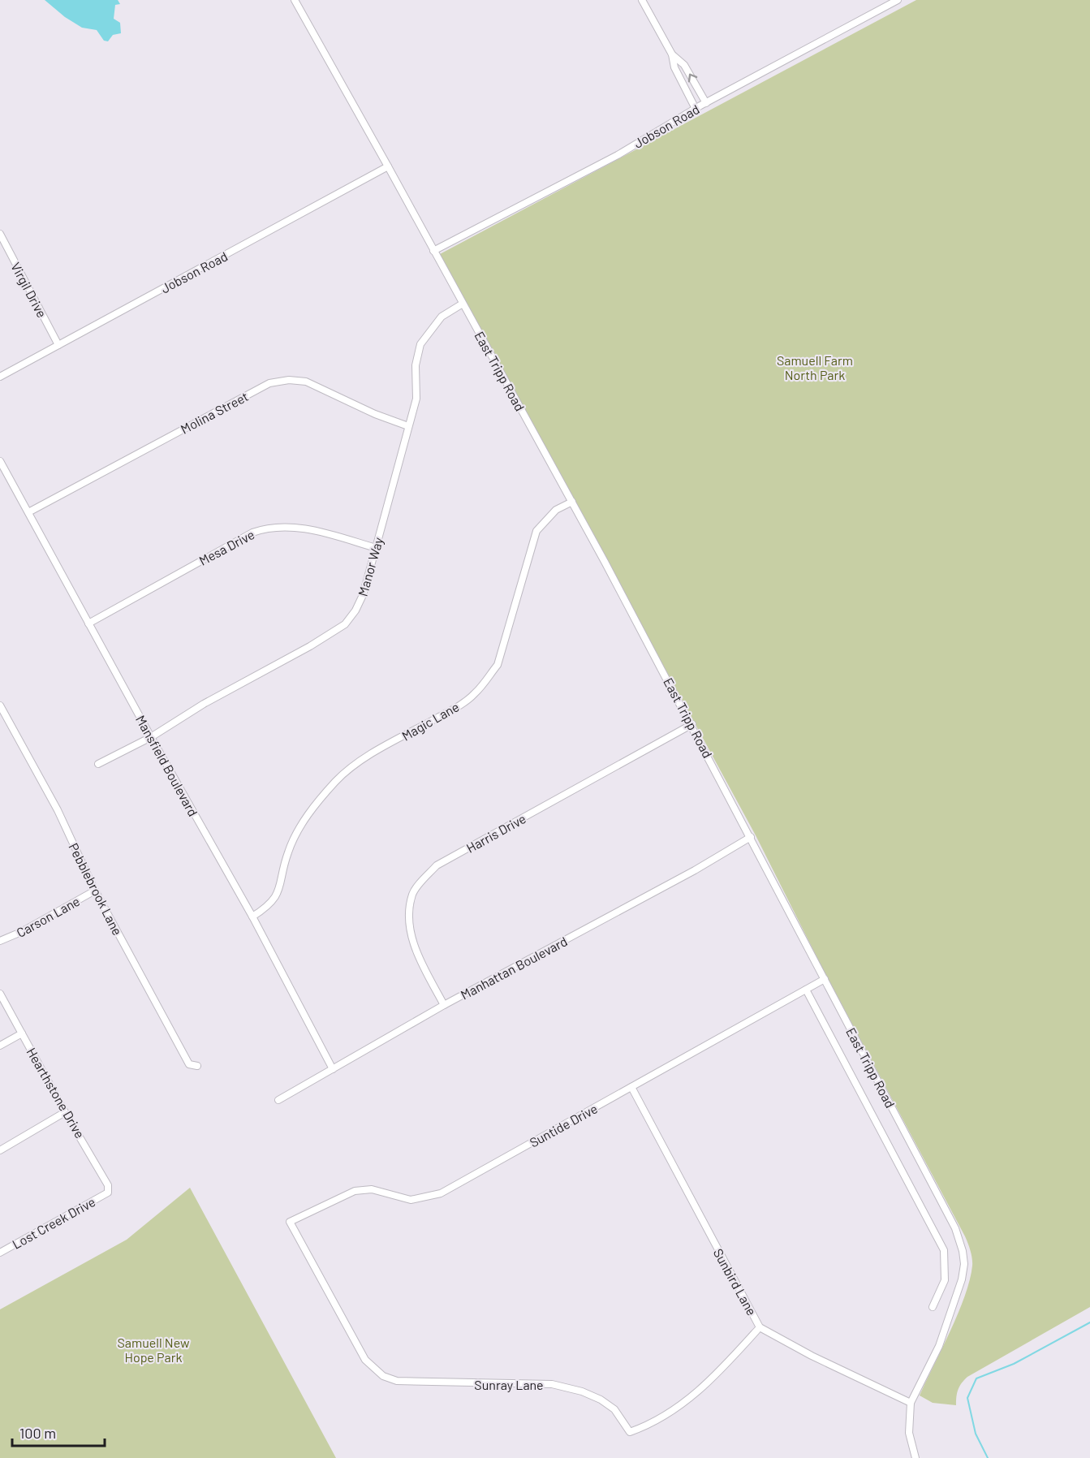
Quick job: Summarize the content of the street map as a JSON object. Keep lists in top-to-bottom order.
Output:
{
  "streets": {
    "street": [
      "Jobson Road",
      "Virgil Drive",
      "East Tripp Road",
      "Molina Street",
      "Mesa Drive",
      "Manor Way",
      "Magic Lane",
      "Mansfield Boulevard",
      "Harris Drive",
      "Pebblebrook Lane",
      "Carson Lane",
      "Manhattan Boulevard",
      "Hearthstone Drive",
      "Suntide Drive",
      "Lost Creek Drive",
      "Sunbird Lane",
      "Sunray Lane"
    ]
  },
  "crossings": [
    ["Jobson Road", "Virgil Drive"],
    ["Jobson Road", "East Tripp Road"],
    ["East Tripp Road", "Manor Way"],
    ["East Tripp Road", "Magic Lane"],
    ["East Tripp Road", "Harris Drive"],
    ["East Tripp Road", "Manhattan Boulevard"],
    ["East Tripp Road", "Suntide Drive"],
    ["East Tripp Road", "Sunbird Lane"],
    ["Molina Street", "Manor Way"],
    ["Molina Street", "Mansfield Boulevard"],
    ["Mesa Drive", "Manor Way"],
    ["Mesa Drive", "Mansfield Boulevard"],
    ["Manor Way", "Mansfield Boulevard"],
    ["Magic Lane", "Mansfield Boulevard"],
    ["Mansfield Boulevard", "Manhattan Boulevard"],
    ["Harris Drive", "Manhattan Boulevard"],
    ["Pebblebrook Lane", "Carson Lane"],
    ["Hearthstone Drive", "Lost Creek Drive"],
    ["Suntide Drive", "Sunbird Lane"],
    ["Suntide Drive", "Sunray Lane"],
    ["Sunbird Lane", "Sunray Lane"]
  ],
  "parks": ["Samuell Farm North Park", "Samuell New Hope Park"],
  "scale_bar": "100 m"
}
